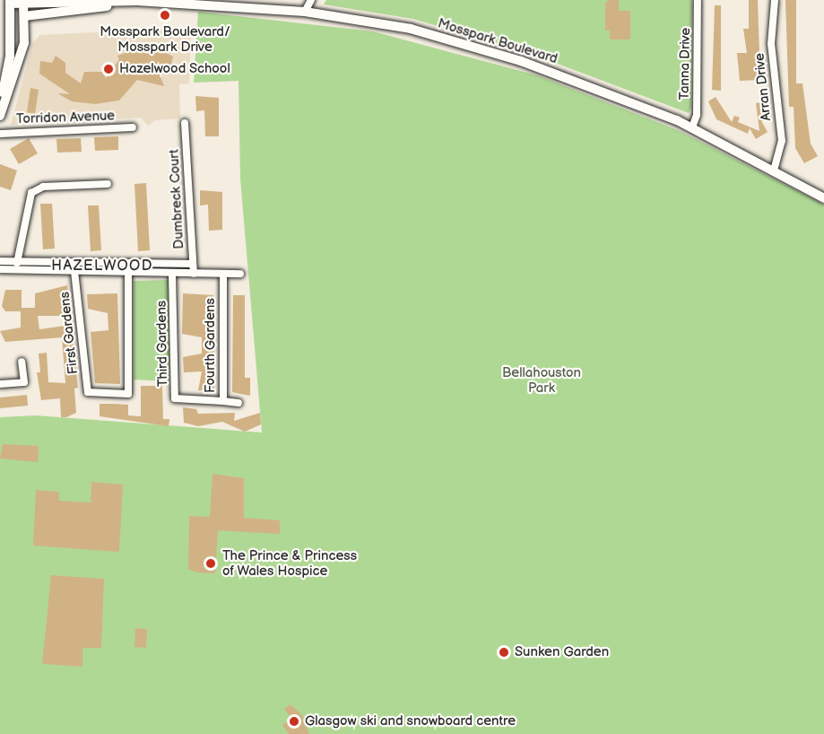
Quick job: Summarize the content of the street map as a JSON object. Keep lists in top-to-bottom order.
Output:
{
  "streets": {
    "street": [
      "Mosspark Boulevard",
      "Tanna Drive",
      "Arran Drive",
      "Torridon Avenue",
      "Dumbreck Court",
      "First Gardens",
      "Third Gardens",
      "Fourth Gardens"
    ]
  },
  "crossings": [
    ["Mosspark Boulevard", "Tanna Drive"],
    ["Mosspark Boulevard", "Arran Drive"],
    ["Third Gardens", "Fourth Gardens"]
  ],
  "districts": ["HAZELWOOD"],
  "parks": ["Bellahouston Park"],
  "places": [
    "Mosspark Boulevard/ Mosspark Drive",
    "Hazelwood School",
    "The Prince & Princess of Wales Hospice",
    "Sunken Garden",
    "Glasgow ski and snowboard centre"
  ]
}
